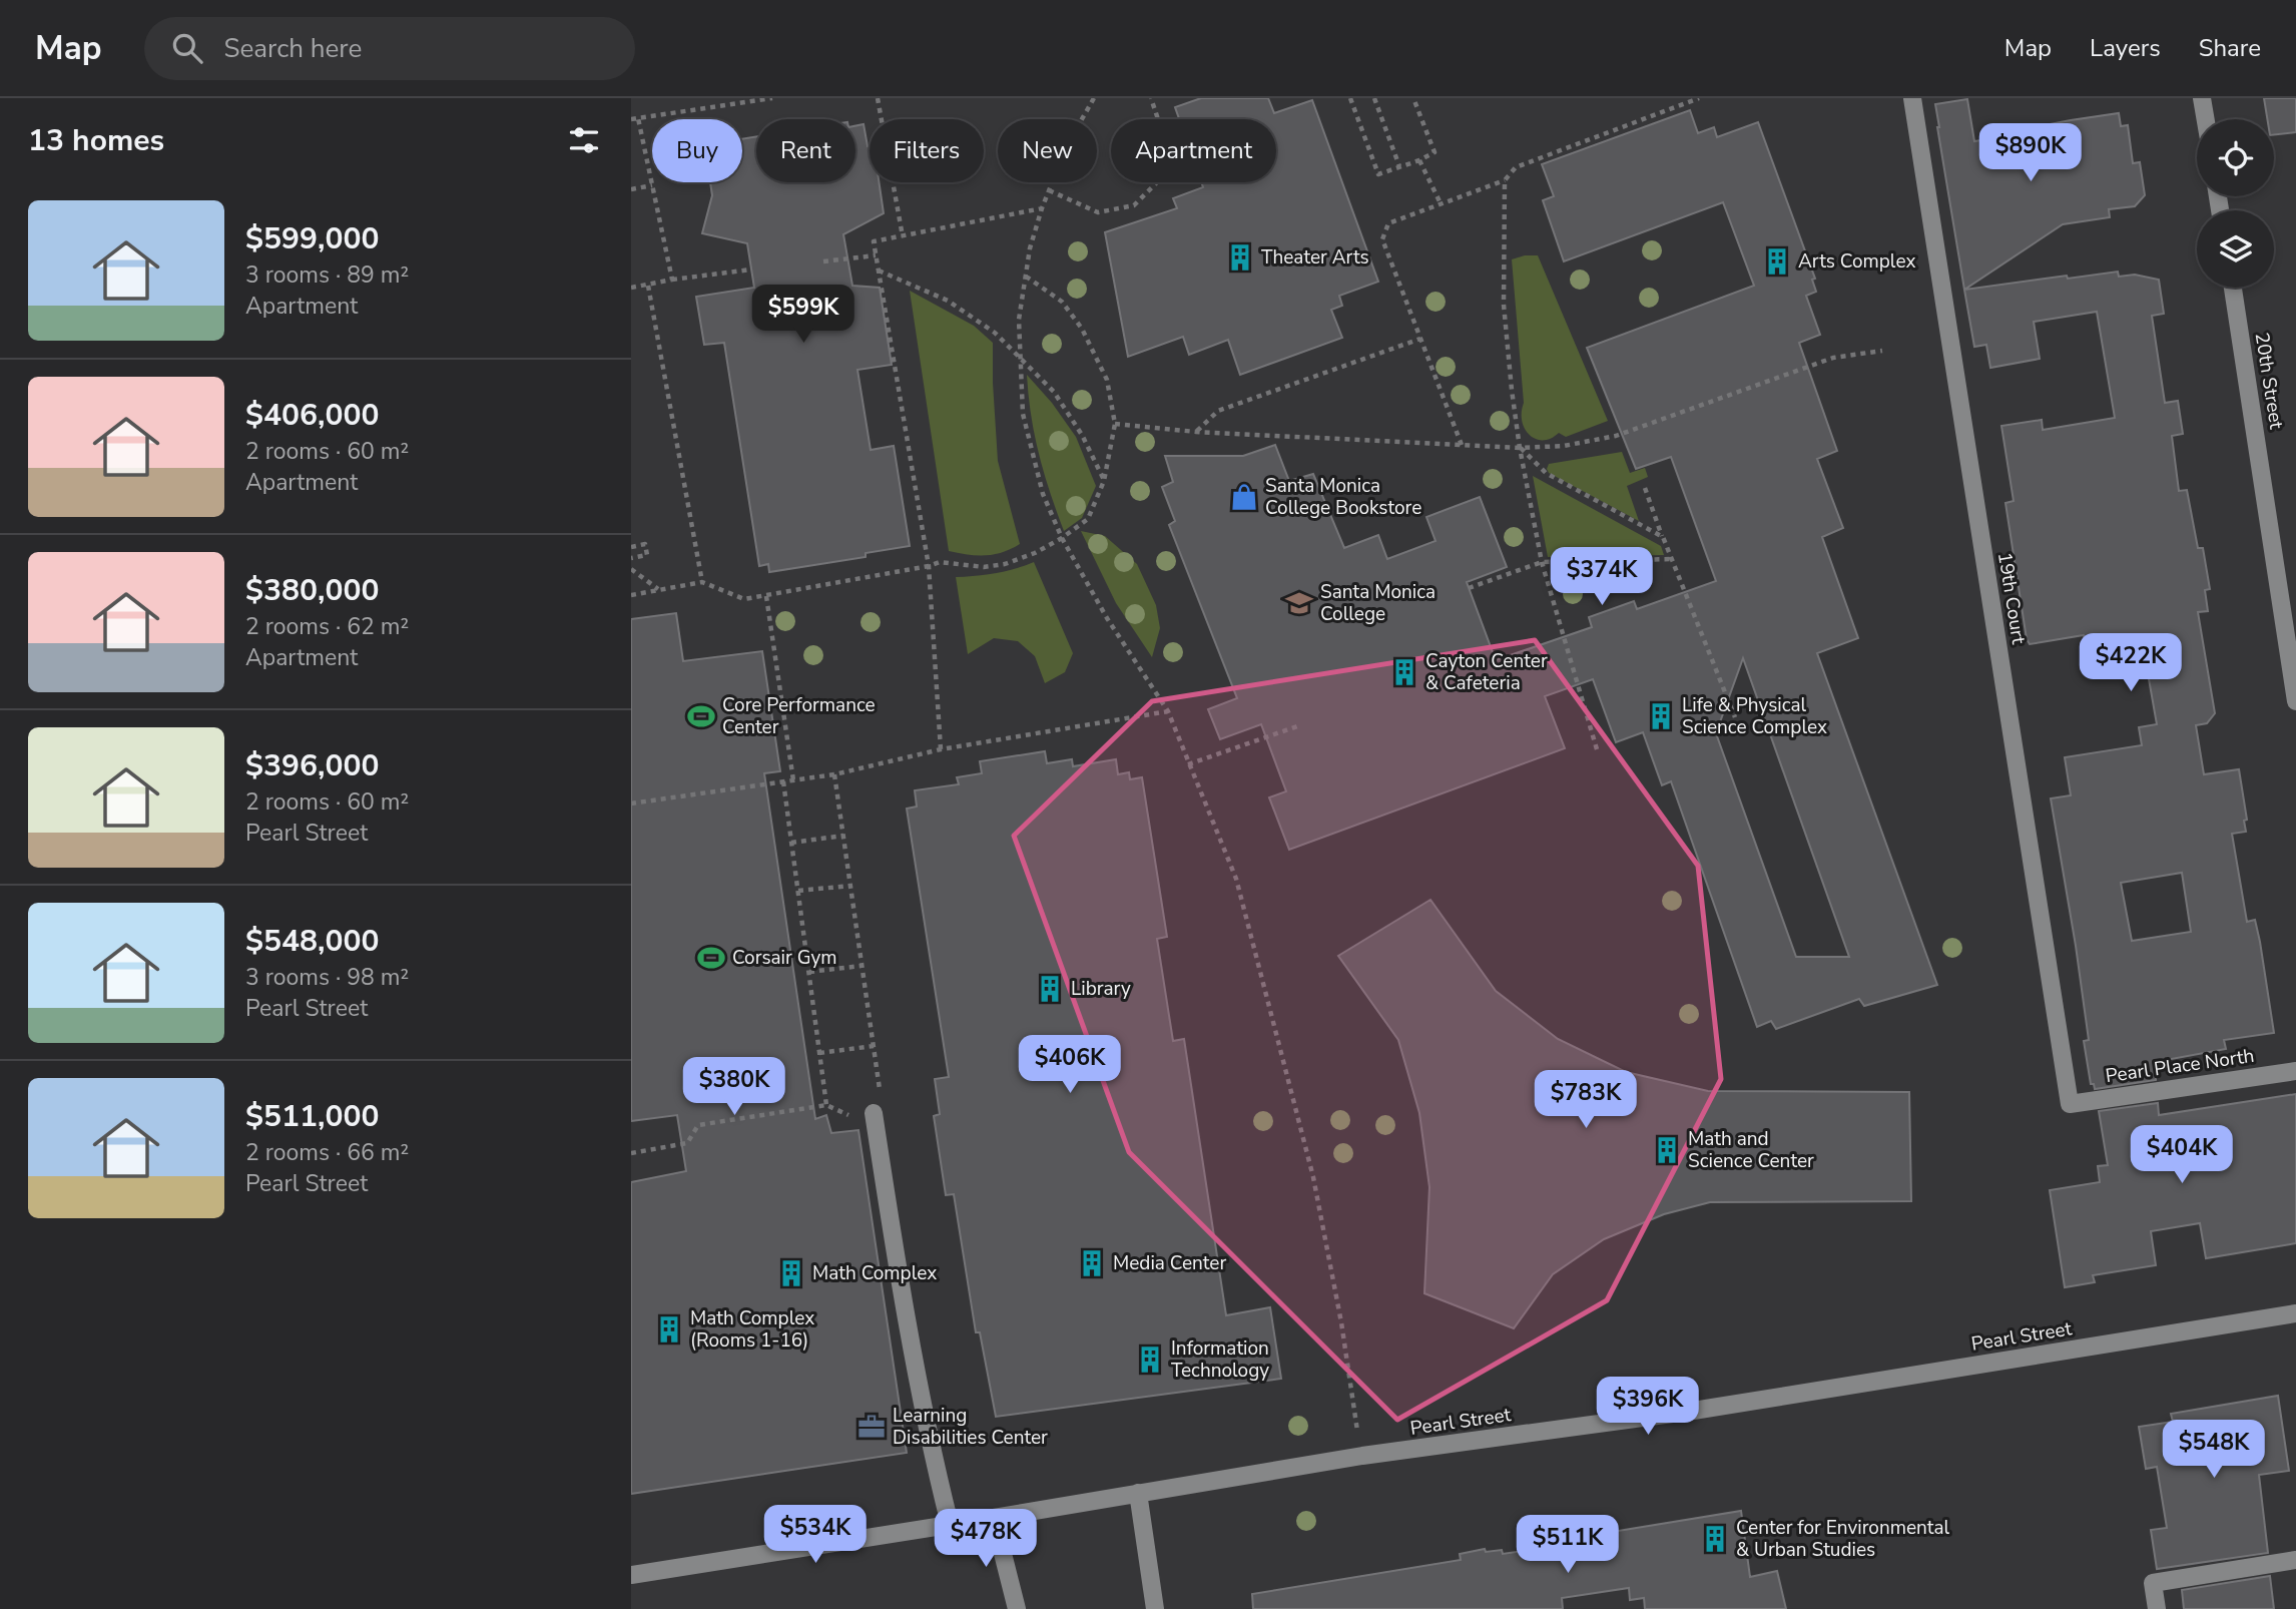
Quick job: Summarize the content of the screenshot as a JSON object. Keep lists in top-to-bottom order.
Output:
{
  "streets": {
    "street": [
      "20th Street",
      "19th Court",
      "Pearl Place North",
      "Pearl Street"
    ]
  },
  "crossings": [
    ["19th Court", "Pearl Place North"]
  ],
  "places": {
    "building": [
      "Theater Arts",
      "Arts Complex",
      "Cayton Center & Cafeteria",
      "Life & Physical Science Complex",
      "Library",
      "Math and Science Center",
      "Media Center",
      "Math Complex",
      "Math Complex (Rooms 1-16)",
      "Information Technology",
      "Center for Environmental & Urban Studies"
    ],
    "shop": ["Santa Monica College Bookstore"],
    "school or university": ["Santa Monica College"],
    "sports": ["Core Performance Center", "Corsair Gym"],
    "office": ["Learning Disabilities Center"]
  },
  "page": {
    "header": "Map",
    "search": "Search here",
    "nav": ["Map", "Layers", "Share"],
    "heading": "13 homes",
    "chip": [
      "Buy",
      "Rent",
      "Filters",
      "New",
      "Apartment"
    ],
    "price": [
      "$890K",
      "$599K",
      "$374K",
      "$422K",
      "$406K",
      "$380K",
      "$783K",
      "$404K",
      "$396K",
      "$548K",
      "$534K",
      "$478K",
      "$511K"
    ],
    "list": [
      {
        "name": "$599,000",
        "note": "3 rooms · 89 m² · Apartment"
      },
      {
        "name": "$406,000",
        "note": "2 rooms · 60 m² · Apartment"
      },
      {
        "name": "$380,000",
        "note": "2 rooms · 62 m² · Apartment"
      },
      {
        "name": "$396,000",
        "note": "2 rooms · 60 m² · Pearl Street"
      },
      {
        "name": "$548,000",
        "note": "3 rooms · 98 m² · Pearl Street"
      },
      {
        "name": "$511,000",
        "note": "2 rooms · 66 m² · Pearl Street"
      }
    ]
  }
}
